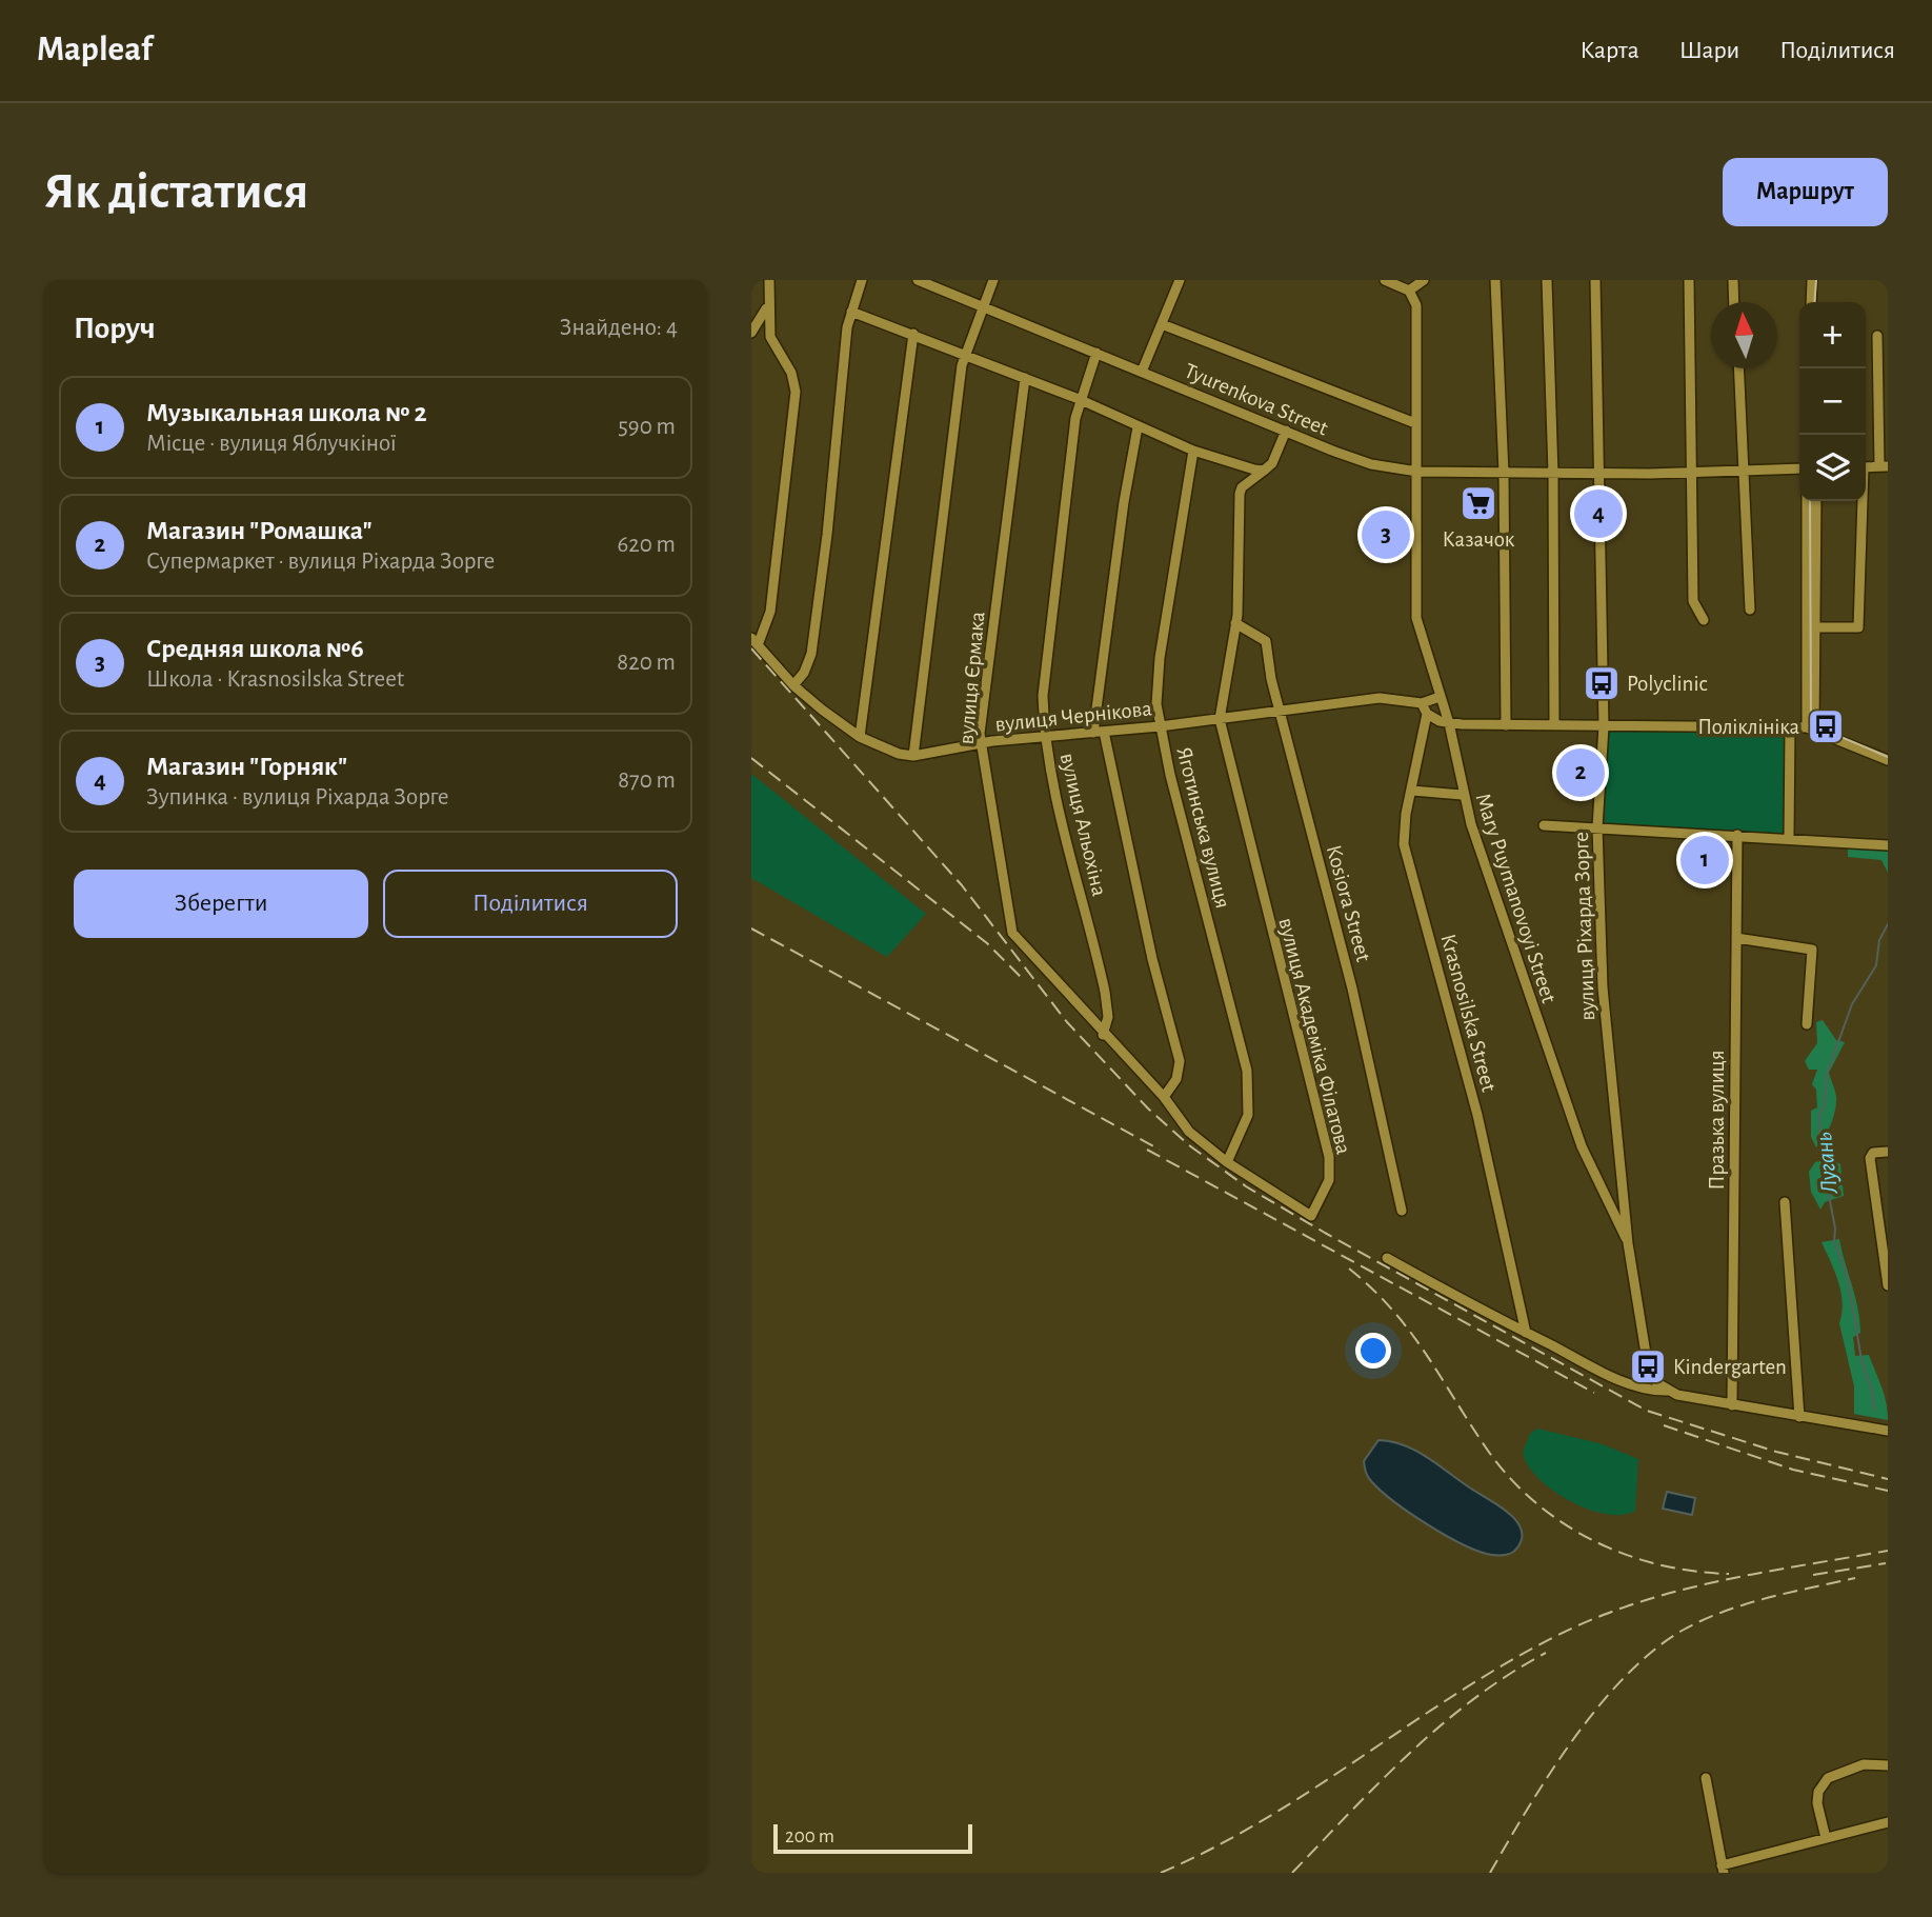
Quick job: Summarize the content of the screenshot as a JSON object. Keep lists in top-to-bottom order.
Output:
{
  "streets": {
    "street": [
      "Tyurenkova Street",
      "вулиця Єрмака",
      "вулиця Чернікова",
      "вулиця Альохіна",
      "Яготинська вулиця",
      "Mary Puymanovoyi Street",
      "Kosiora Street",
      "вулиця Ріхарда Зорге",
      "Krasnosilska Street",
      "вулиця Академіка Філатова",
      "Празька вулиця"
    ]
  },
  "crossings": [
    ["Tyurenkova Street", "вулиця Альохіна"],
    ["Tyurenkova Street", "вулиця Ріхарда Зорге"],
    ["вулиця Єрмака", "вулиця Чернікова"],
    ["вулиця Єрмака", "вулиця Альохіна"],
    ["вулиця Єрмака", "вулиця Академіка Філатова"],
    ["вулиця Чернікова", "вулиця Альохіна"],
    ["вулиця Чернікова", "Яготинська вулиця"],
    ["вулиця Чернікова", "Kosiora Street"],
    ["вулиця Чернікова", "вулиця Академіка Філатова"],
    ["вулиця Альохіна", "вулиця Академіка Філатова"],
    ["Яготинська вулиця", "вулиця Академіка Філатова"],
    ["Mary Puymanovoyi Street", "вулиця Ріхарда Зорге"]
  ],
  "water": ["Лугань"],
  "places": {
    "supermarket": ["Казачок"],
    "bus stop": ["Polyclinic", "Поліклініка", "Kindergarten"]
  },
  "scale_bar": "200 m",
  "north": "top",
  "page": {
    "header": "Mapleaf",
    "nav": ["Карта", "Шари", "Поділитися"],
    "buttons": [
      "Маршрут",
      ["Зберегти", "Поділитися"]
    ],
    "title": "Як дістатися",
    "heading": ["Поруч", "Знайдено: 4"],
    "map_buttons": ["+", "−"],
    "list": [
      {
        "mark": "1",
        "name": "Музыкальная школа № 2",
        "note": "Місце · вулиця Яблучкіної",
        "value": "590 m"
      },
      {
        "mark": "2",
        "name": "Магазин \"Ромашка\"",
        "note": "Супермаркет · вулиця Ріхарда Зорге",
        "value": "620 m"
      },
      {
        "mark": "3",
        "name": "Средняя школа №6",
        "note": "Школа · Krasnosilska Street",
        "value": "820 m"
      },
      {
        "mark": "4",
        "name": "Магазин \"Горняк\"",
        "note": "Зупинка · вулиця Ріхарда Зорге",
        "value": "870 m"
      }
    ],
    "pins": [
      "4",
      "3",
      "2",
      "1"
    ],
    "scale": "200 m"
  }
}
